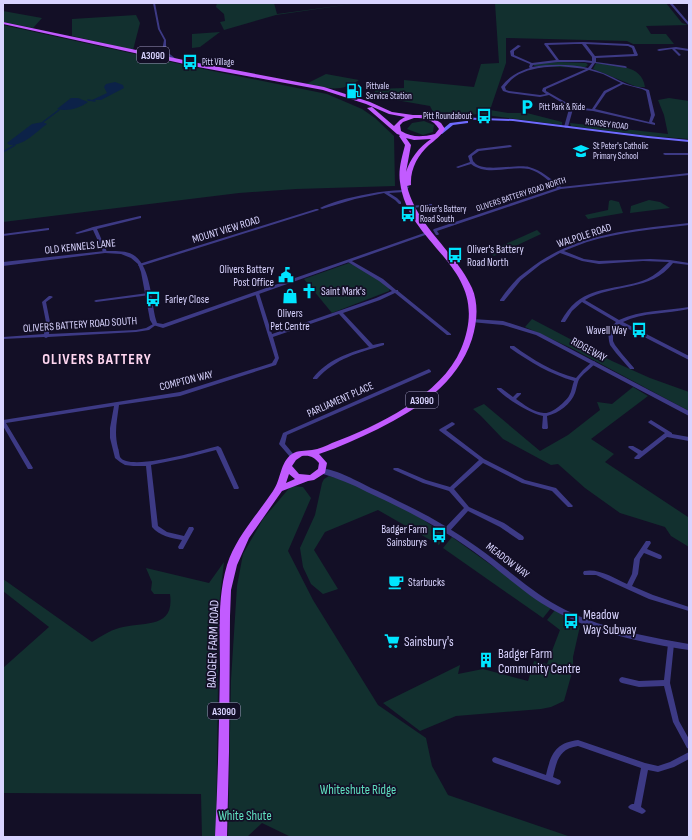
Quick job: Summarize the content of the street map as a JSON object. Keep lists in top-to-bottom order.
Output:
{
  "streets": {
    "main road": ["A3090", "ROMSEY ROAD", "BADGER FARM ROAD"],
    "street": [
      "OLIVERS BATTERY ROAD NORTH",
      "MOUNT VIEW ROAD",
      "WALPOLE ROAD",
      "OLD KENNELS LANE",
      "OLIVERS BATTERY ROAD SOUTH",
      "RIDGEWAY",
      "COMPTON WAY",
      "PARLIAMENT PLACE",
      "MEADOW WAY"
    ]
  },
  "crossings": [
    ["A3090", "OLIVERS BATTERY ROAD SOUTH"],
    ["A3090", "RIDGEWAY"],
    ["A3090", "PARLIAMENT PLACE"],
    ["A3090", "MEADOW WAY"],
    ["A3090", "BADGER FARM ROAD"],
    ["MOUNT VIEW ROAD", "OLD KENNELS LANE"],
    ["OLIVERS BATTERY ROAD SOUTH", "COMPTON WAY"],
    ["PARLIAMENT PLACE", "MEADOW WAY"],
    ["PARLIAMENT PLACE", "BADGER FARM ROAD"],
    ["MEADOW WAY", "BADGER FARM ROAD"]
  ],
  "districts": ["OLIVERS BATTERY"],
  "parks": ["Whiteshute Ridge", "White Shute"],
  "places": {
    "bus stop": [
      "Pitt Village",
      "Pitt Roundabout",
      "Oliver's Battery Road South",
      "Oliver's Battery Road North",
      "Farley Close",
      "Wavell Way",
      "Badger Farm Sainsburys",
      "Meadow Way Subway"
    ],
    "fuel station": ["Pittvale Service Station"],
    "parking": ["Pitt Park & Ride"],
    "school or university": ["St Peter's Catholic Primary School"],
    "public building": ["Olivers Battery Post Office"],
    "church": ["Saint Mark's"],
    "shop": ["Olivers Pet Centre"],
    "cafe": ["Starbucks"],
    "supermarket": ["Sainsbury's"],
    "building": ["Badger Farm Community Centre"]
  }
}
